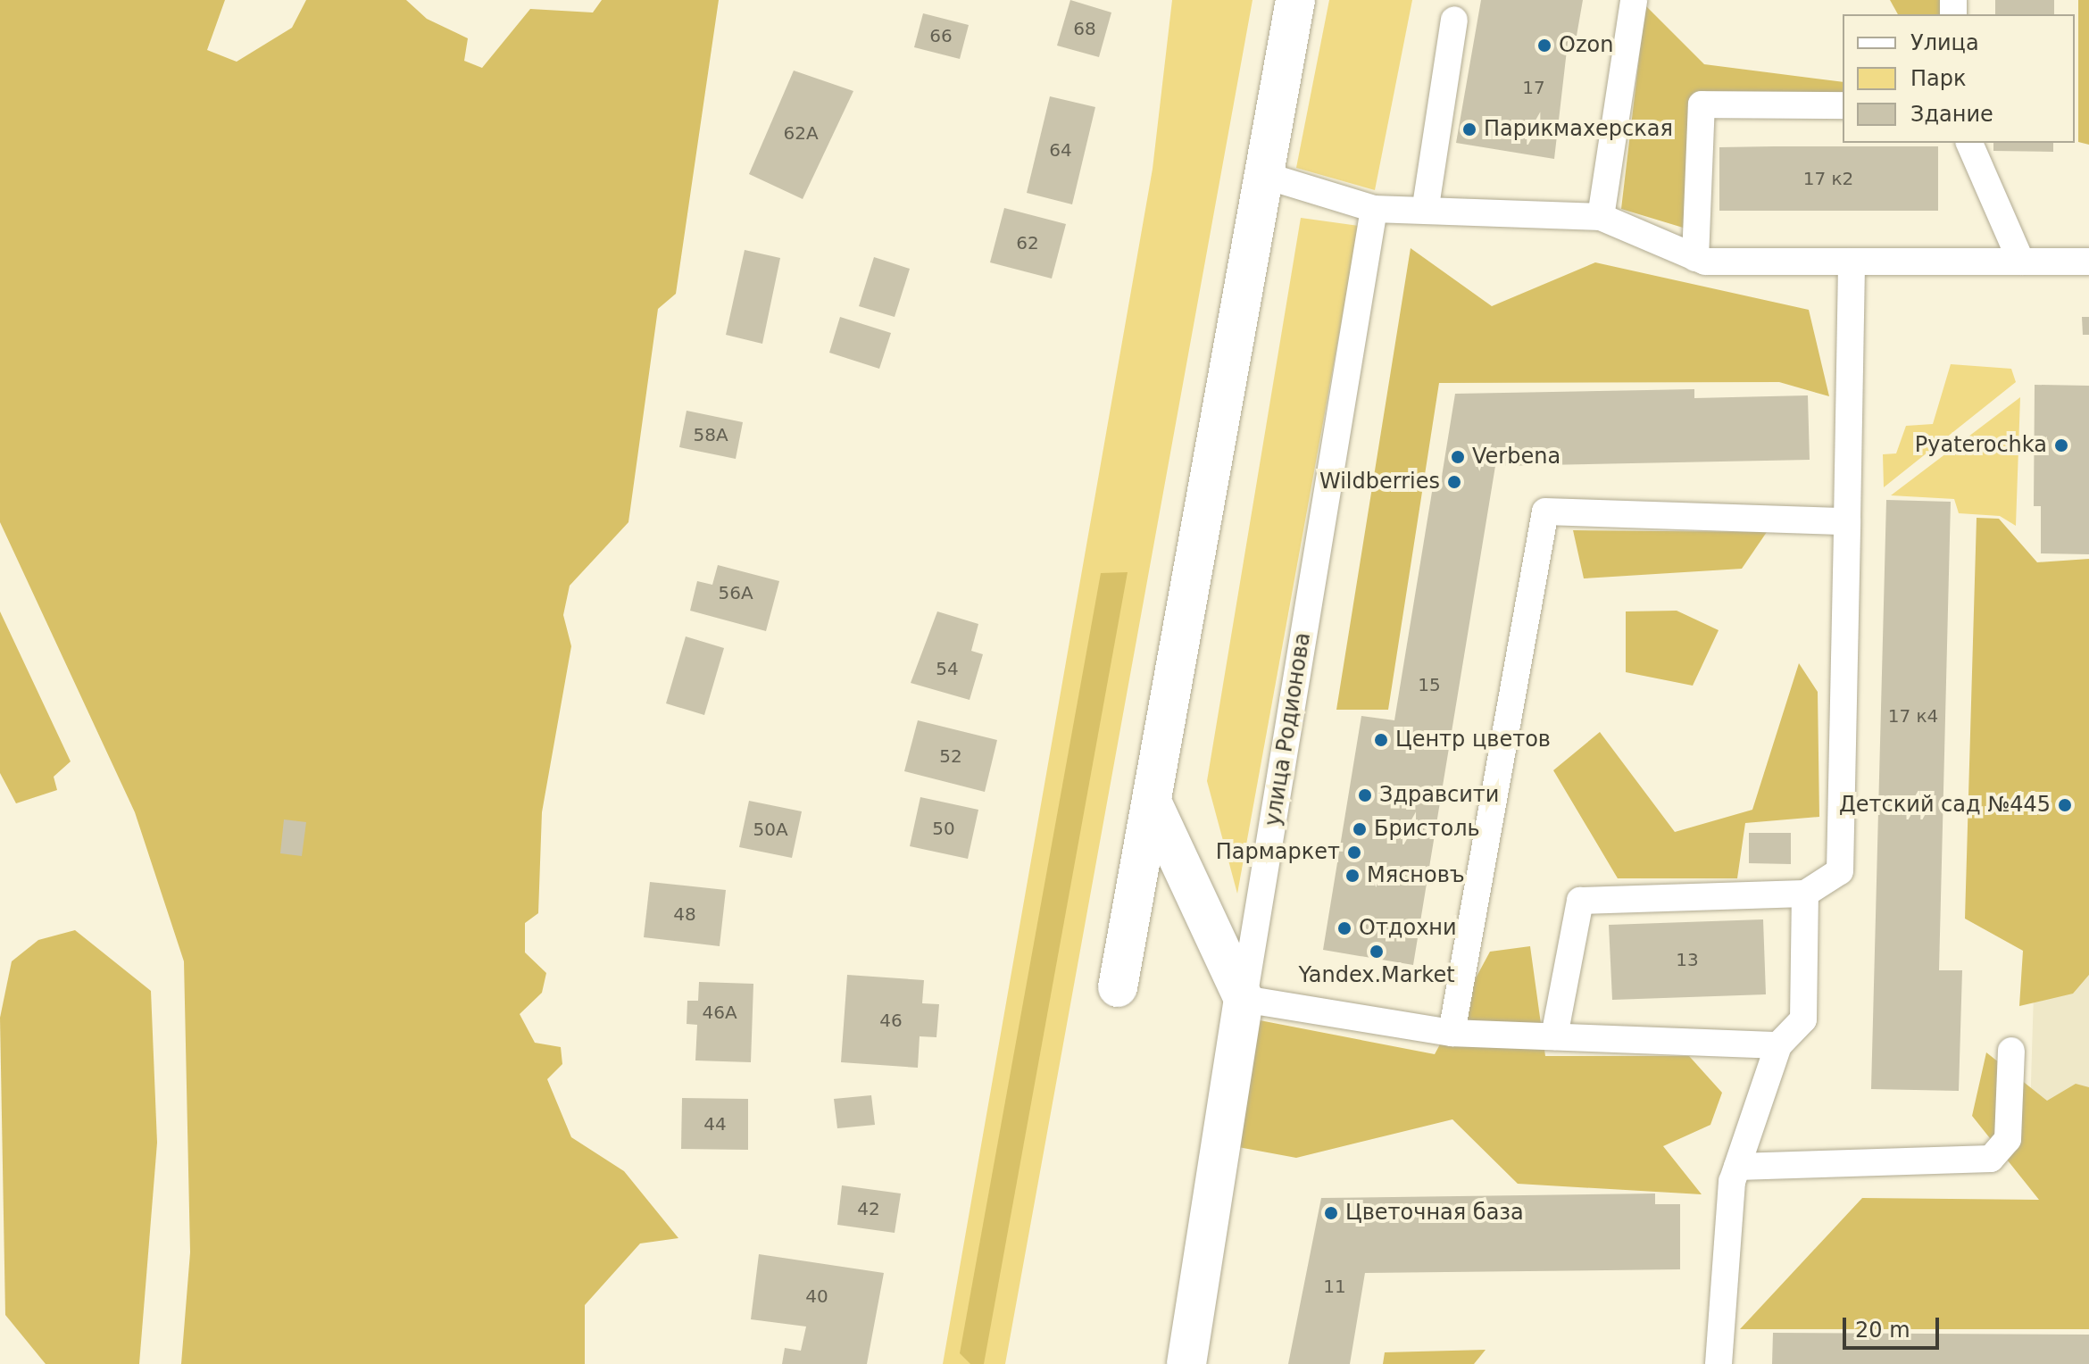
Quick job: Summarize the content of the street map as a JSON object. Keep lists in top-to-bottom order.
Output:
{
  "streets": {
    "main road": ["улица Родионова"]
  },
  "places": [
    "Ozon",
    "Парикмахерская",
    "Pyaterochka",
    "Verbena",
    "Wildberries",
    "Центр цветов",
    "Здравсити",
    "Детский сад №445",
    "Бристоль",
    "Пармаркет",
    "Мясновъ",
    "Отдохни",
    "Yandex.Market",
    "Цветочная база"
  ],
  "house_numbers": [
    "68",
    "66",
    "17",
    "62А",
    "64",
    "17 к2",
    "62",
    "58А",
    "56А",
    "54",
    "15",
    "17 к4",
    "52",
    "50",
    "50А",
    "48",
    "13",
    "46А",
    "46",
    "44",
    "42",
    "11",
    "40"
  ],
  "legend": ["Улица", "Парк", "Здание"],
  "scale_bar": "20 m"
}
